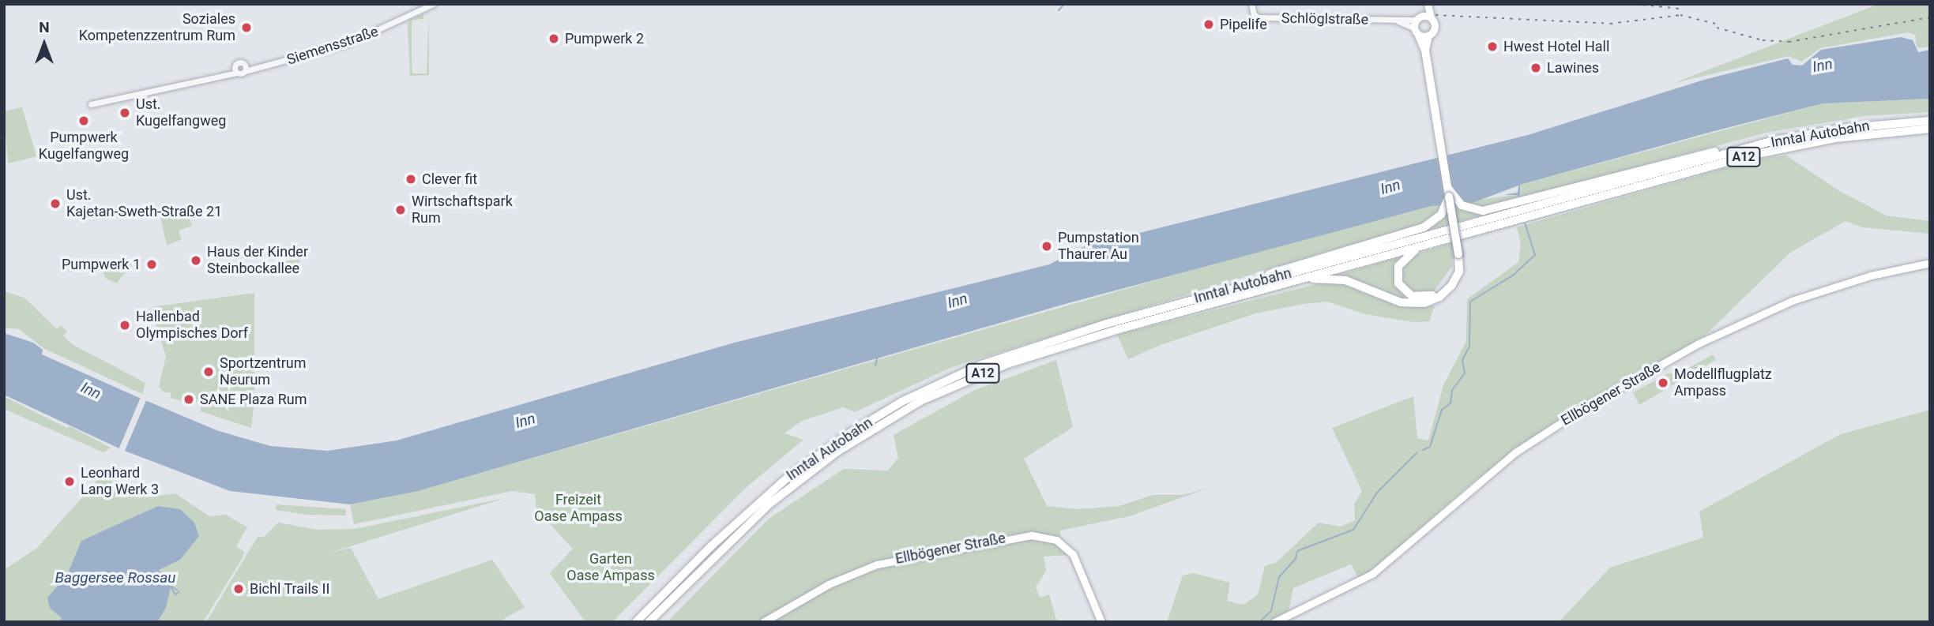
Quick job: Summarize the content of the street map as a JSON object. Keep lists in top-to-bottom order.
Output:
{
  "streets": {
    "highway": ["Inntal Autobahn", "A12"],
    "main road": ["Ellbögener Straße"],
    "street": ["Schlöglstraße", "Siemensstraße"]
  },
  "water": ["Inn", "Baggersee Rossau"],
  "parks": ["Freizeit Oase Ampass", "Garten Oase Ampass"],
  "places": [
    "Pipelife",
    "Soziales Kompetenzzentrum Rum",
    "Pumpwerk 2",
    "Hwest Hotel Hall",
    "Lawines",
    "Ust. Kugelfangweg",
    "Pumpwerk Kugelfangweg",
    "Clever fit",
    "Ust. Kajetan-Sweth-Straße 21",
    "Wirtschaftspark Rum",
    "Pumpstation Thaurer Au",
    "Haus der Kinder Steinbockallee",
    "Pumpwerk 1",
    "Hallenbad Olympisches Dorf",
    "Sportzentrum Neurum",
    "Modellflugplatz Ampass",
    "SANE Plaza Rum",
    "Leonhard Lang Werk 3",
    "Bichl Trails II"
  ],
  "north": "top"
}
